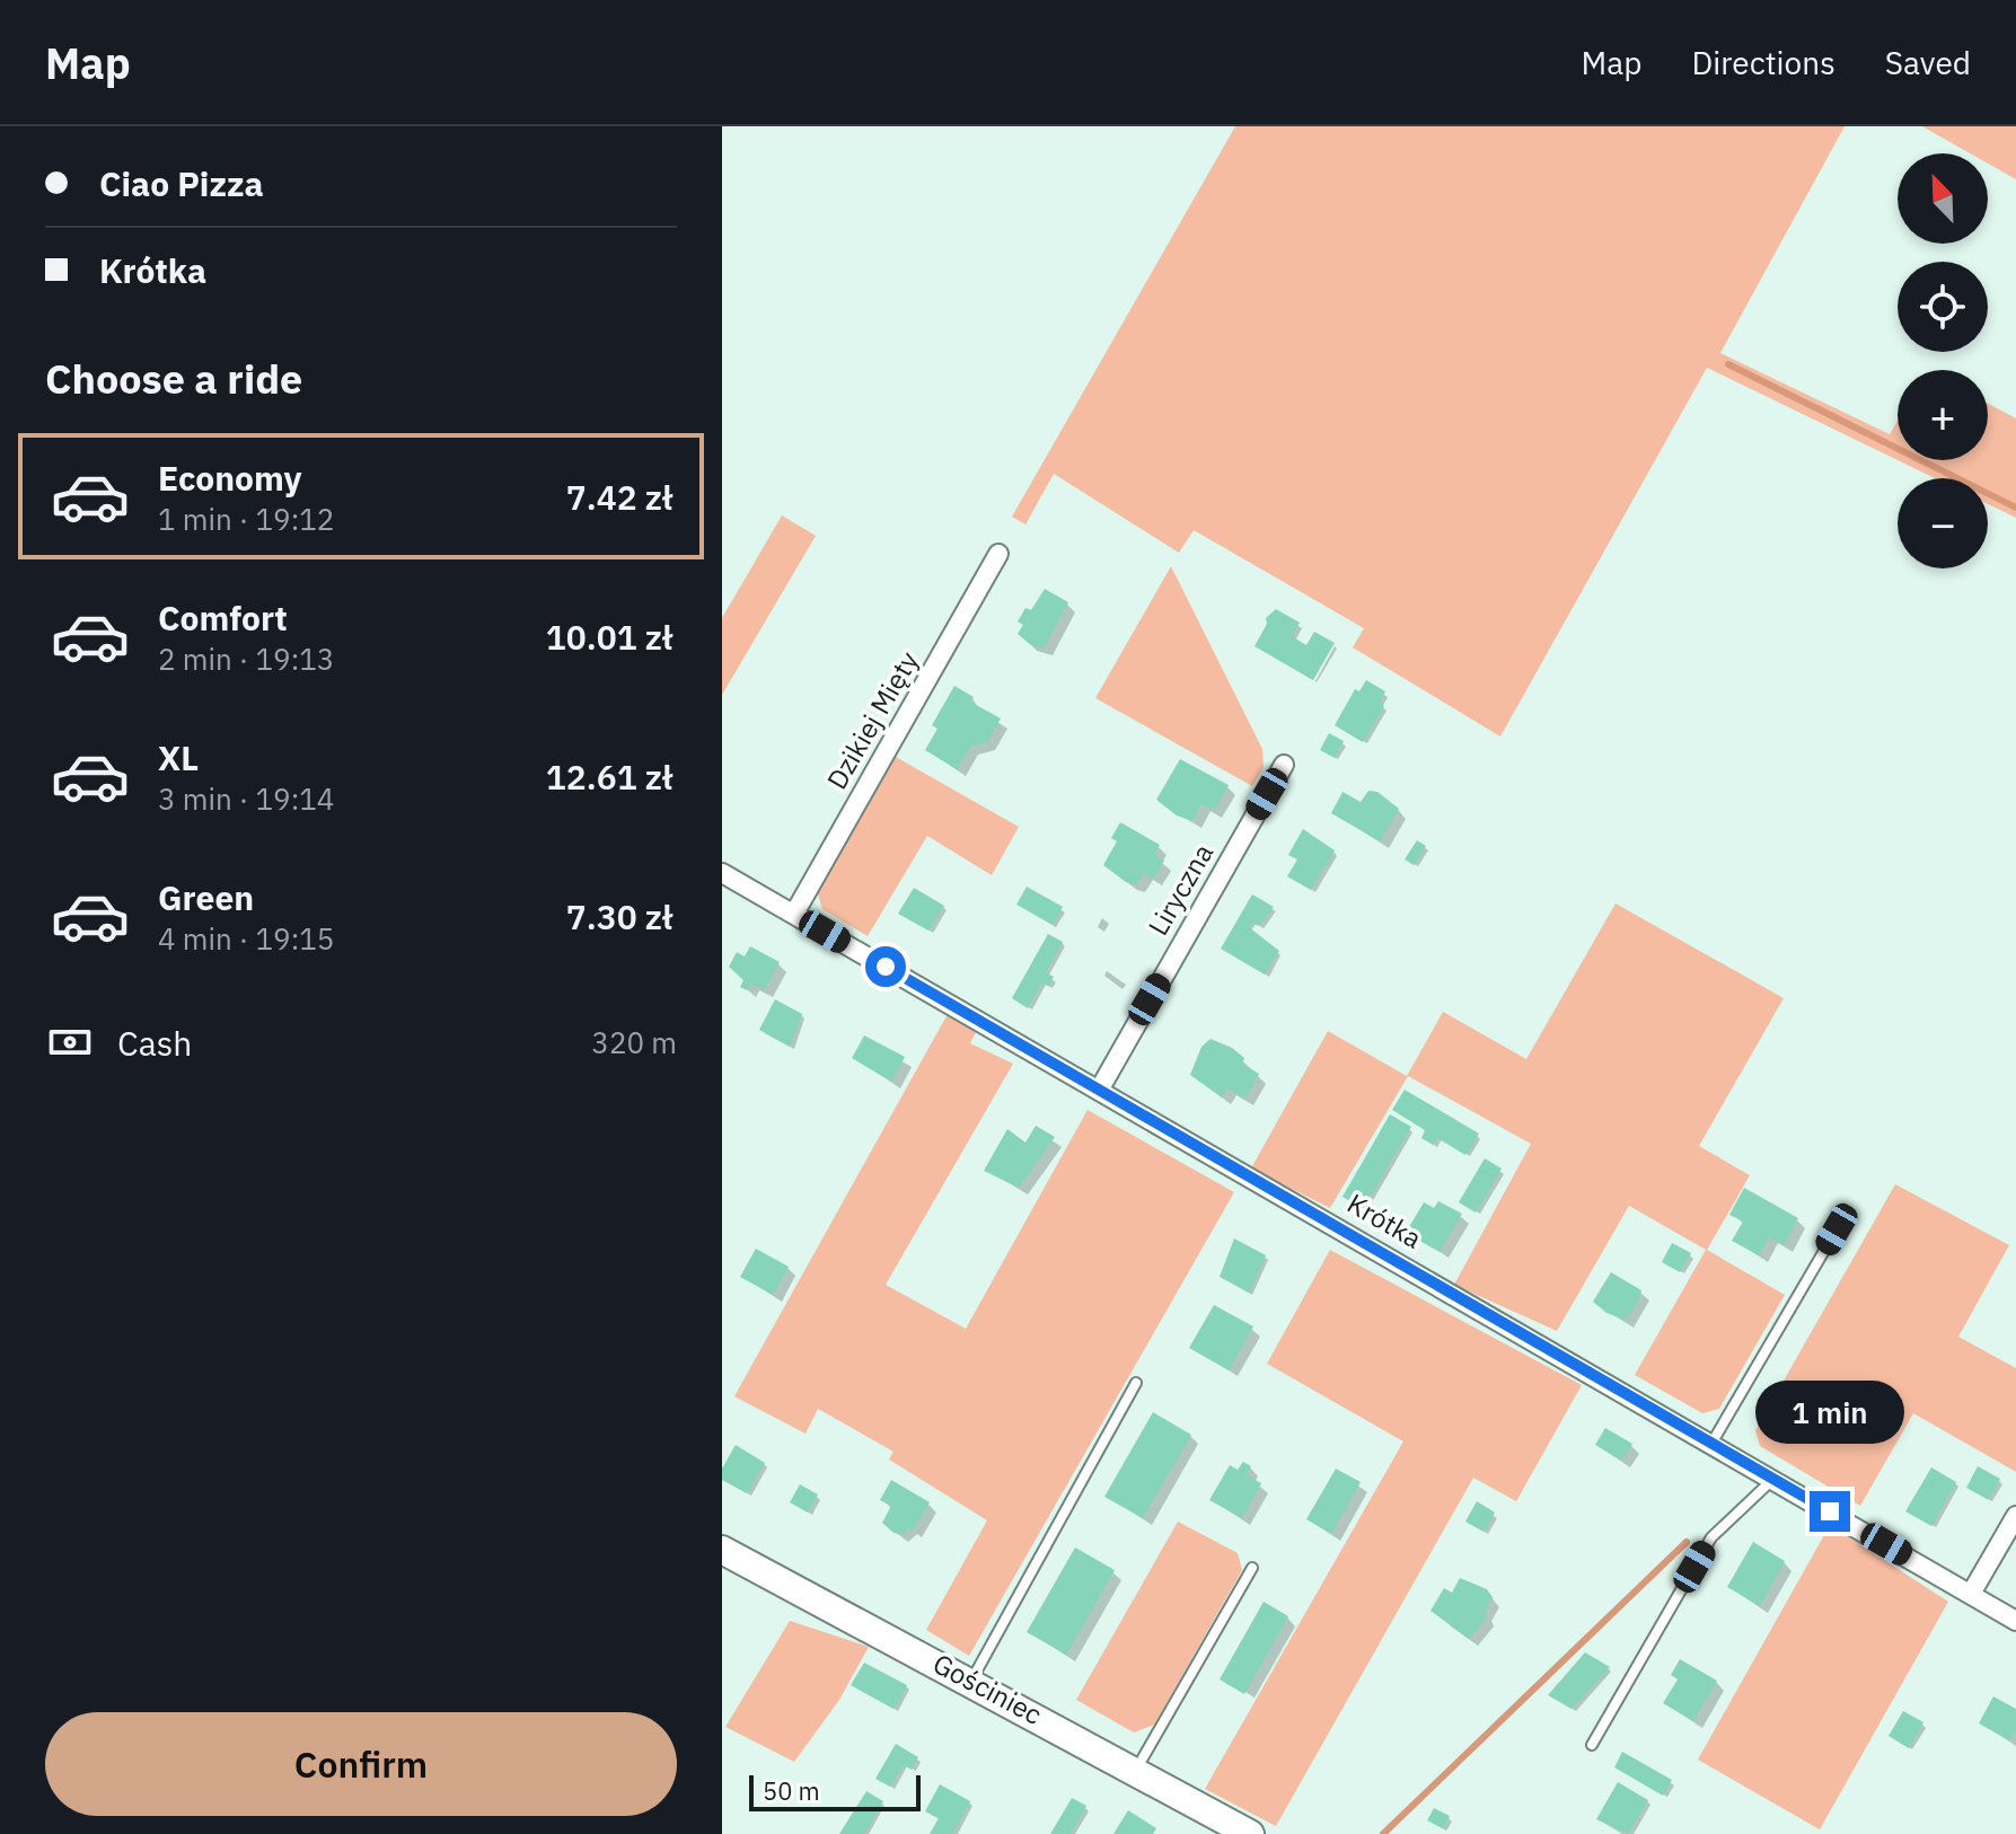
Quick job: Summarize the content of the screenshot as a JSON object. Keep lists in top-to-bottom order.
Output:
{
  "streets": {
    "street": [
      "Dzikiej Mięty",
      "Liryczna",
      "Krótka",
      "Gościniec"
    ]
  },
  "crossings": [
    ["Dzikiej Mięty", "Krótka"],
    ["Liryczna", "Krótka"]
  ],
  "scale_bar": "50 m",
  "north": "top left",
  "page": {
    "header": "Map",
    "nav": ["Map", "Directions", "Saved"],
    "banner": ["Ciao Pizza", "Krótka"],
    "map_buttons": ["+", "−"],
    "heading": "Choose a ride",
    "list": [
      {
        "name": "Economy",
        "note": "1 min · 19:12",
        "value": "7.42 zł"
      },
      {
        "name": "Comfort",
        "note": "2 min · 19:13",
        "value": "10.01 zł"
      },
      {
        "name": "XL",
        "note": "3 min · 19:14",
        "value": "12.61 zł"
      },
      {
        "name": "Green",
        "note": "4 min · 19:15",
        "value": "7.30 zł"
      }
    ],
    "pay": ["Cash", "320 m"],
    "bubble": "1 min",
    "buttons": "Confirm",
    "scale": "50 m"
  }
}
